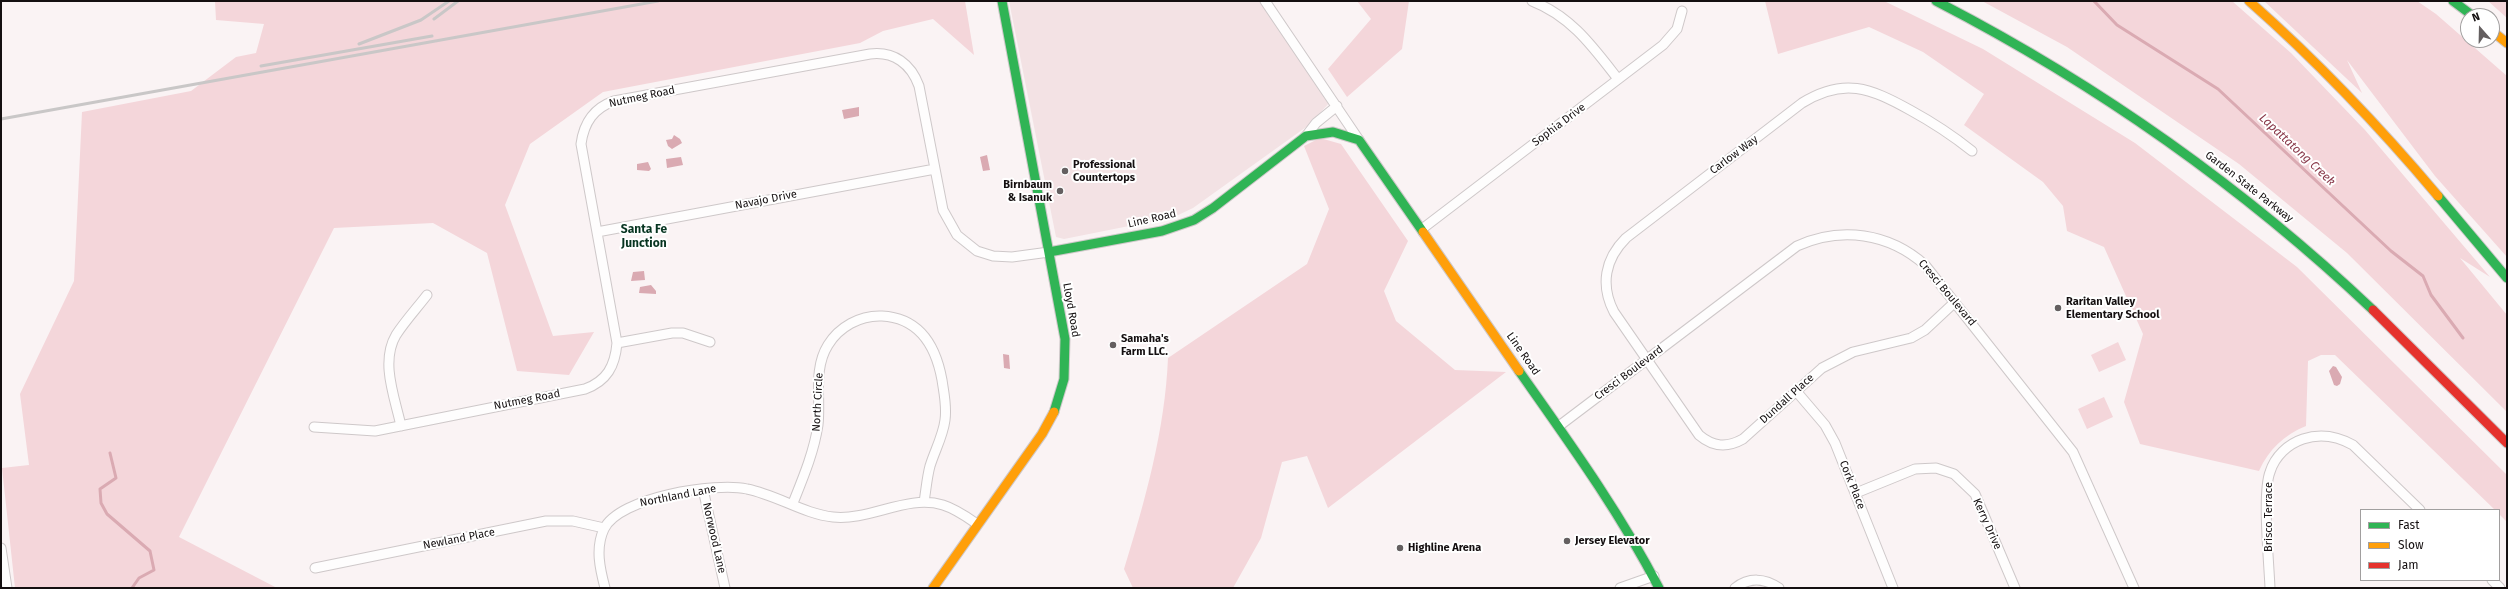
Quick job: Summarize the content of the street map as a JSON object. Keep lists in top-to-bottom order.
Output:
{
  "streets": {
    "main road": ["Garden State Parkway", "Line Road", "Lloyd Road"],
    "street": [
      "Nutmeg Road",
      "Sophia Drive",
      "Carlow Way",
      "Navajo Drive",
      "Cresci Boulevard",
      "Dundall Place",
      "North Circle",
      "Cork Place",
      "Northland Lane",
      "Brisco Terrace",
      "Kerry Drive",
      "Norwood Lane",
      "Newland Place"
    ]
  },
  "crossings": [
    ["Nutmeg Road", "Navajo Drive"],
    ["Nutmeg Road", "Line Road"],
    ["Nutmeg Road", "Lloyd Road"],
    ["Sophia Drive", "Line Road"],
    ["Carlow Way", "Cresci Boulevard"],
    ["Carlow Way", "Dundall Place"],
    ["Line Road", "Cresci Boulevard"],
    ["Line Road", "Lloyd Road"],
    ["Cresci Boulevard", "Dundall Place"],
    ["Lloyd Road", "Northland Lane"],
    ["Dundall Place", "Cork Place"],
    ["North Circle", "Northland Lane"],
    ["Cork Place", "Kerry Drive"],
    ["Northland Lane", "Norwood Lane"],
    ["Northland Lane", "Newland Place"]
  ],
  "districts": ["Santa Fe Junction"],
  "water": ["Lapattatong Creek"],
  "places": [
    "Professional Countertops",
    "Birnbaum & Isanuk",
    "Raritan Valley Elementary School",
    "Samaha's Farm LLC.",
    "Jersey Elevator",
    "Highline Arena"
  ],
  "legend": ["Fast", "Slow", "Jam"],
  "north": "top"
}
